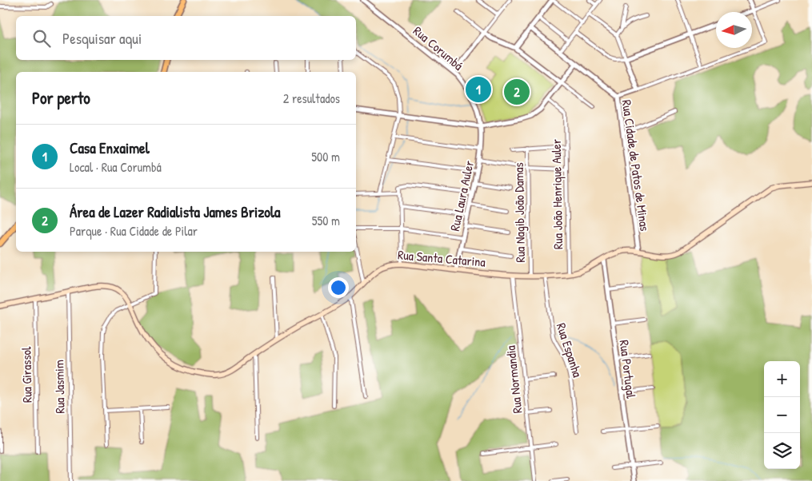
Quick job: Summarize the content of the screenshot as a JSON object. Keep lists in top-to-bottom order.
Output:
{
  "streets": {
    "main road": ["Rua Santa Catarina"],
    "street": [
      "Rua Corumbá",
      "Rua Cidade de Patos de Minas",
      "Rua João Henrique Auler",
      "Rua Laura Auler",
      "Rua Nagib João Damas",
      "Rua Espanha",
      "Rua Portugal",
      "Rua Girassol",
      "Rua Normandia",
      "Rua Jasmim"
    ]
  },
  "crossings": [
    ["Rua Corumbá", "Rua Laura Auler"],
    ["Rua Cidade de Patos de Minas", "Rua Santa Catarina"],
    ["Rua João Henrique Auler", "Rua Santa Catarina"],
    ["Rua Laura Auler", "Rua Santa Catarina"],
    ["Rua Nagib João Damas", "Rua Santa Catarina"],
    ["Rua Santa Catarina", "Rua Espanha"],
    ["Rua Santa Catarina", "Rua Portugal"],
    ["Rua Santa Catarina", "Rua Girassol"],
    ["Rua Santa Catarina", "Rua Normandia"],
    ["Rua Santa Catarina", "Rua Jasmim"]
  ],
  "north": "left",
  "page": {
    "search": "Pesquisar aqui",
    "heading": ["Por perto", "2 resultados"],
    "pins": ["1", "2"],
    "list": [
      {
        "mark": "1",
        "name": "Casa Enxaimel",
        "note": "Local · Rua Corumbá",
        "value": "500 m"
      },
      {
        "mark": "2",
        "name": "Área de Lazer Radialista James Brizola",
        "note": "Parque · Rua Cidade de Pilar",
        "value": "550 m"
      }
    ],
    "map_buttons": ["+", "−"]
  }
}
